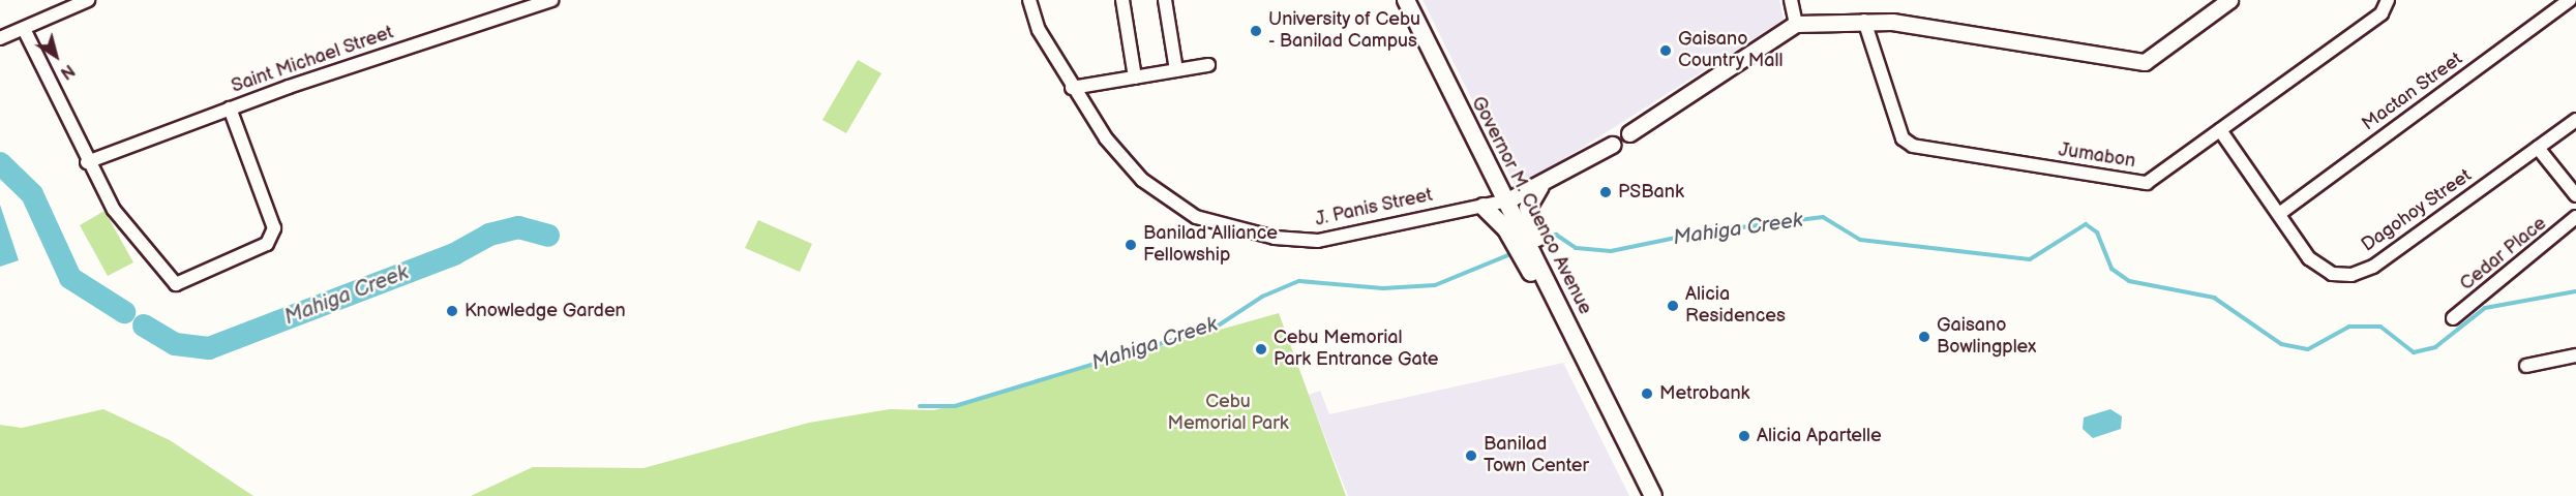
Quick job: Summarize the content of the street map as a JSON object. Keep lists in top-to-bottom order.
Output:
{
  "streets": {
    "main road": ["Governor M. Cuenco Avenue"],
    "street": [
      "Saint Michael Street",
      "Mactan Street",
      "Jumabon",
      "J. Panis Street",
      "Dagohoy Street",
      "Cedar Place"
    ]
  },
  "crossings": [
    ["Mactan Street", "Dagohoy Street"],
    ["Jumabon", "Dagohoy Street"],
    ["Governor M. Cuenco Avenue", "J. Panis Street"]
  ],
  "water": ["Mahiga Creek"],
  "parks": ["Cebu Memorial Park"],
  "places": [
    "University of Cebu - Banilad Campus",
    "Gaisano Country Mall",
    "PSBank",
    "Banilad Alliance Fellowship",
    "Alicia Residences",
    "Knowledge Garden",
    "Gaisano Bowlingplex",
    "Cebu Memorial Park Entrance Gate",
    "Metrobank",
    "Alicia Apartelle",
    "Banilad Town Center"
  ],
  "north": "bottom right"
}
